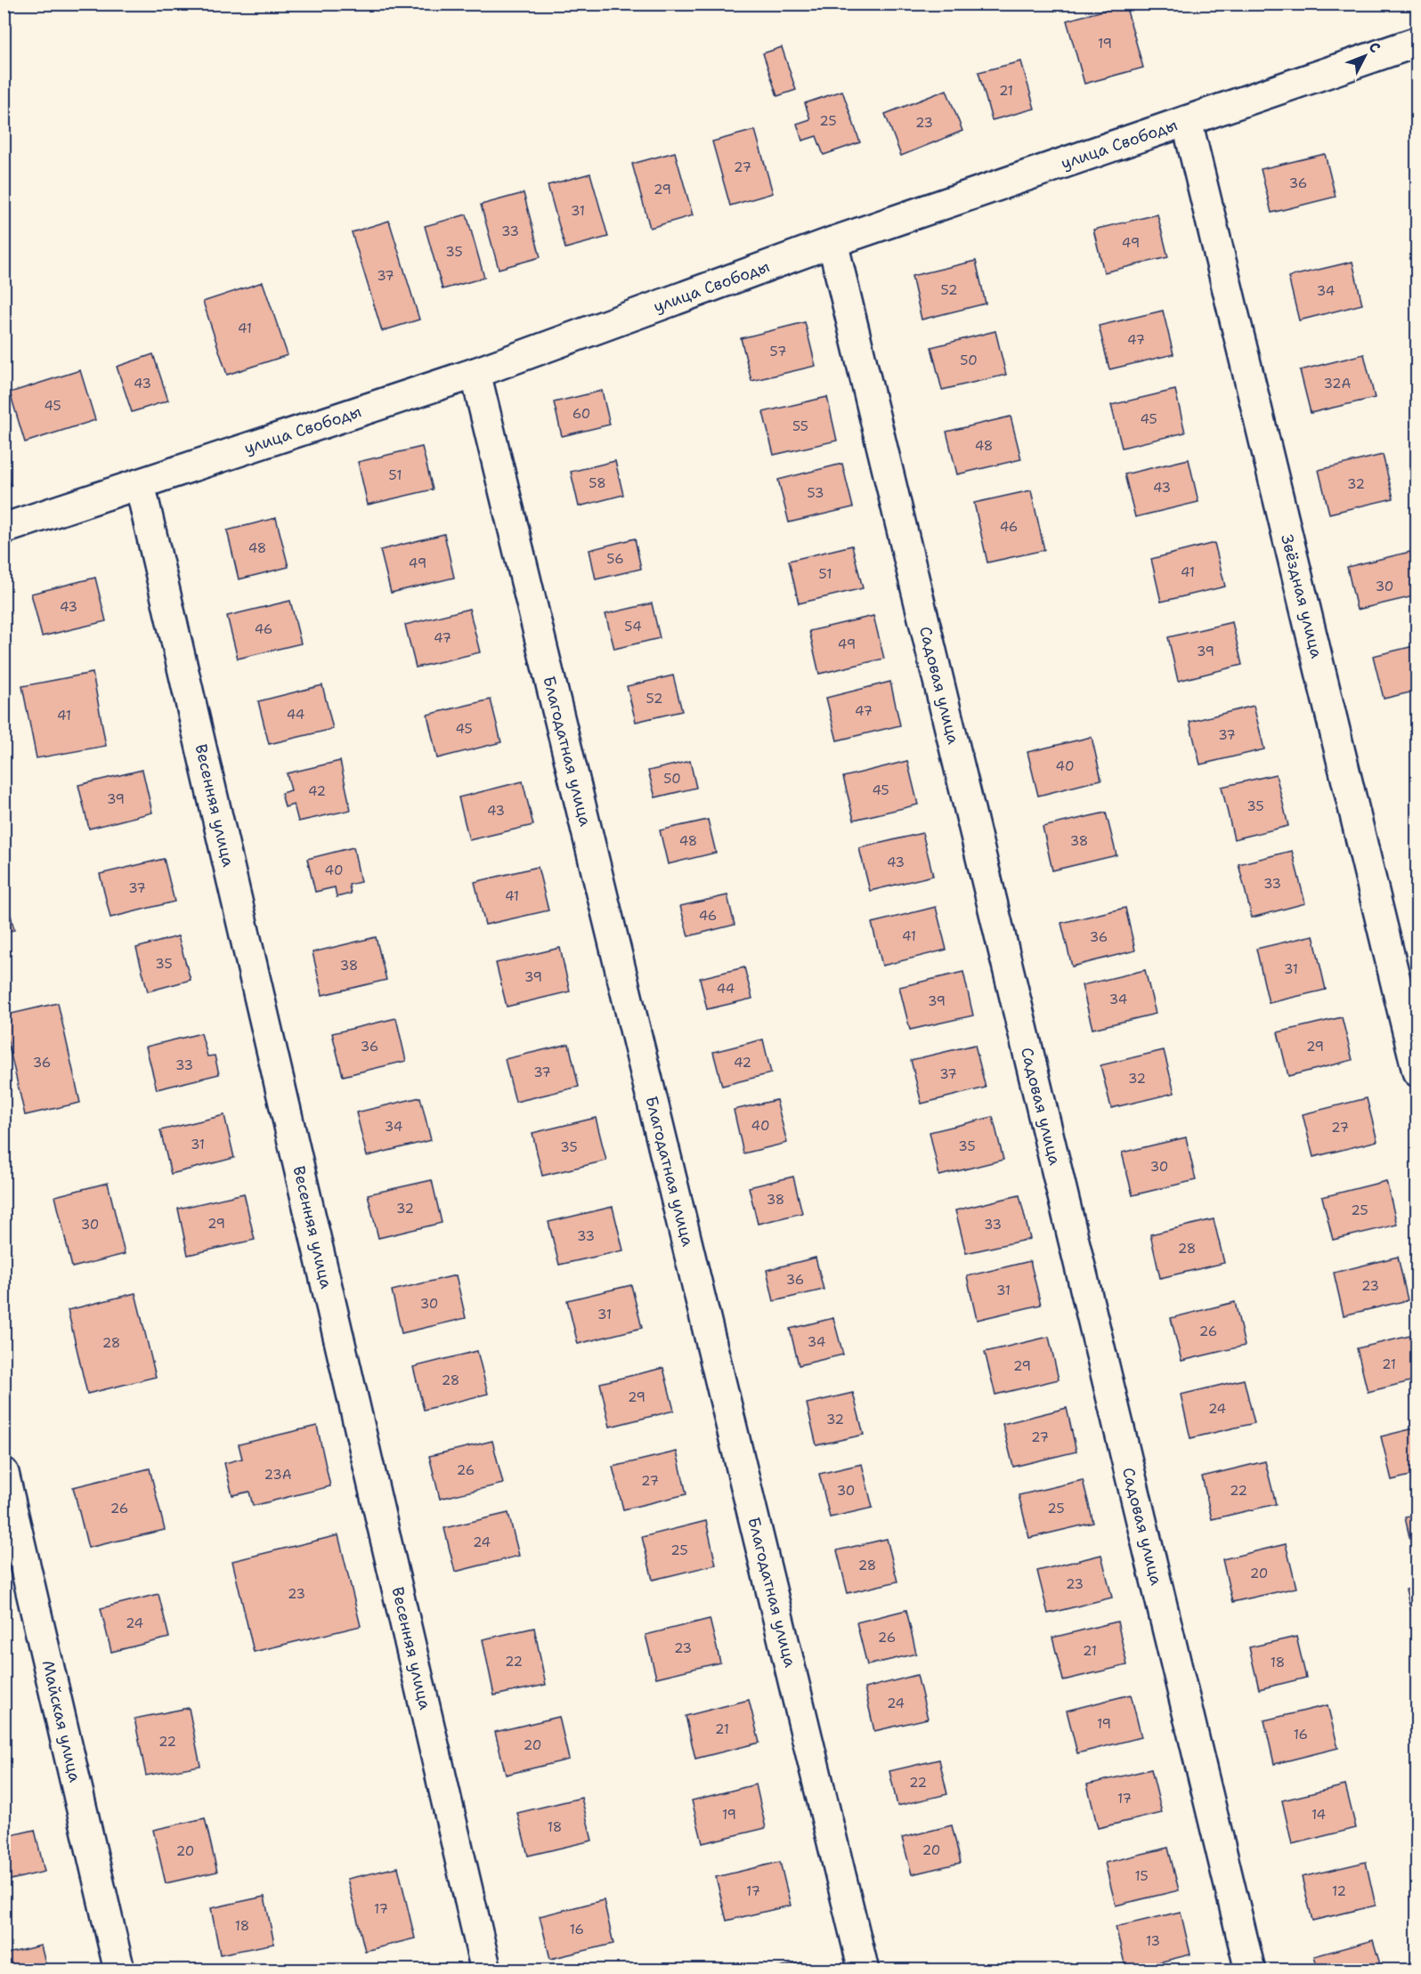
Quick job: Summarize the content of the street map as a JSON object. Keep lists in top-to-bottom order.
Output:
{
  "streets": {
    "street": [
      "улица Свободы",
      "Звёздная улица",
      "Садовая улица",
      "Благодатная улица",
      "Весенняя улица",
      "Майская улица"
    ]
  },
  "crossings": [
    ["улица Свободы", "Звёздная улица"],
    ["улица Свободы", "Садовая улица"],
    ["улица Свободы", "Благодатная улица"],
    ["улица Свободы", "Весенняя улица"]
  ],
  "house_numbers": [
    "19",
    "21",
    "25",
    "23",
    "27",
    "36",
    "29",
    "31",
    "33",
    "49",
    "35",
    "37",
    "52",
    "34",
    "41",
    "47",
    "57",
    "50",
    "43",
    "32А",
    "45",
    "60",
    "45",
    "55",
    "48",
    "51",
    "58",
    "32",
    "43",
    "53",
    "46",
    "48",
    "56",
    "49",
    "41",
    "51",
    "30",
    "43",
    "54",
    "46",
    "47",
    "49",
    "39",
    "52",
    "47",
    "44",
    "41",
    "45",
    "37",
    "40",
    "50",
    "45",
    "42",
    "39",
    "35",
    "43",
    "48",
    "38",
    "43",
    "40",
    "33",
    "37",
    "41",
    "46",
    "41",
    "36",
    "35",
    "38",
    "31",
    "39",
    "44",
    "34",
    "39",
    "36",
    "29",
    "36",
    "42",
    "33",
    "37",
    "37",
    "32",
    "40",
    "34",
    "27",
    "31",
    "35",
    "35",
    "30",
    "38",
    "32",
    "25",
    "29",
    "30",
    "33",
    "33",
    "28",
    "36",
    "23",
    "31",
    "30",
    "31",
    "26",
    "34",
    "28",
    "21",
    "29",
    "28",
    "29",
    "24",
    "32",
    "27",
    "26",
    "23А",
    "27",
    "30",
    "22",
    "26",
    "25",
    "24",
    "25",
    "28",
    "20",
    "23",
    "23",
    "24",
    "26",
    "23",
    "21",
    "22",
    "18",
    "24",
    "19",
    "21",
    "16",
    "22",
    "20",
    "22",
    "17",
    "19",
    "14",
    "18",
    "20",
    "20",
    "15",
    "17",
    "12",
    "17",
    "18",
    "16",
    "13"
  ],
  "north": "top right"
}
